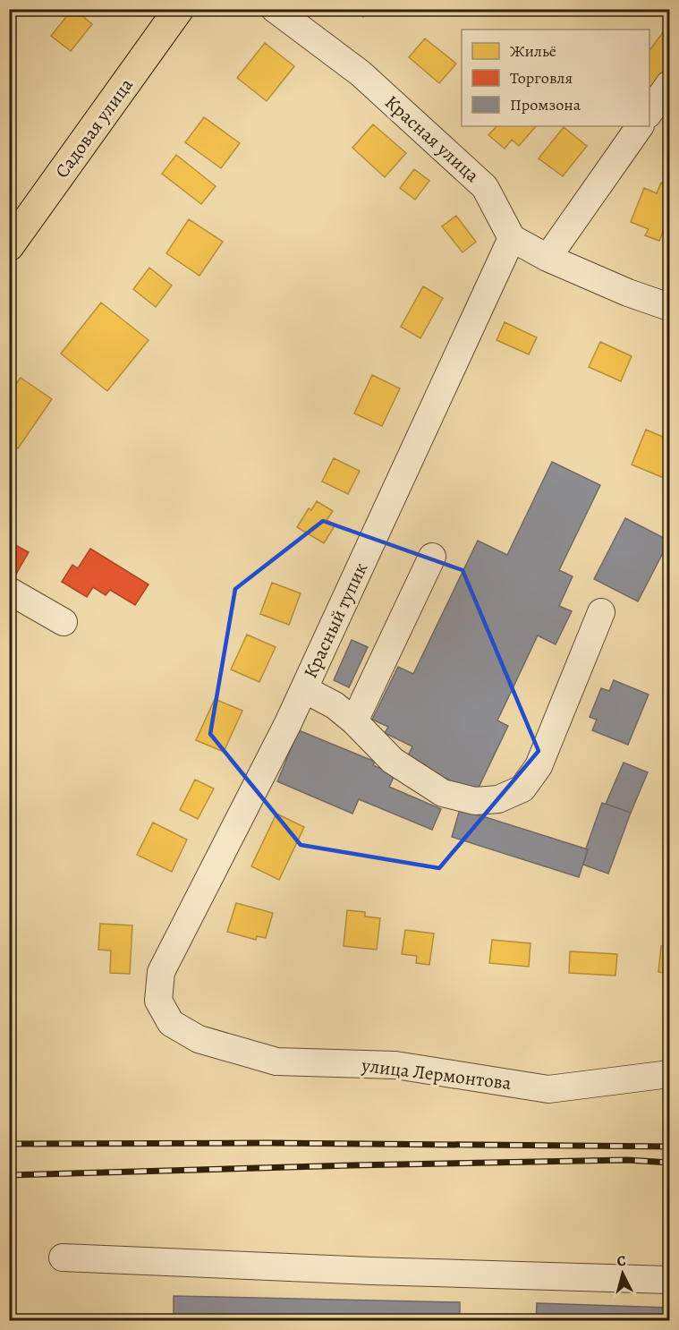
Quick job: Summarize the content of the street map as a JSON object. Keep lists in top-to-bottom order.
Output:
{
  "streets": {
    "main road": ["Садовая улица"],
    "street": ["Красная улица", "Красный тупик", "улица Лермонтова"]
  },
  "crossings": [
    ["Красная улица", "Красный тупик"],
    ["Красный тупик", "улица Лермонтова"]
  ],
  "legend": ["Жильё", "Торговля", "Промзона"],
  "north": "top"
}
